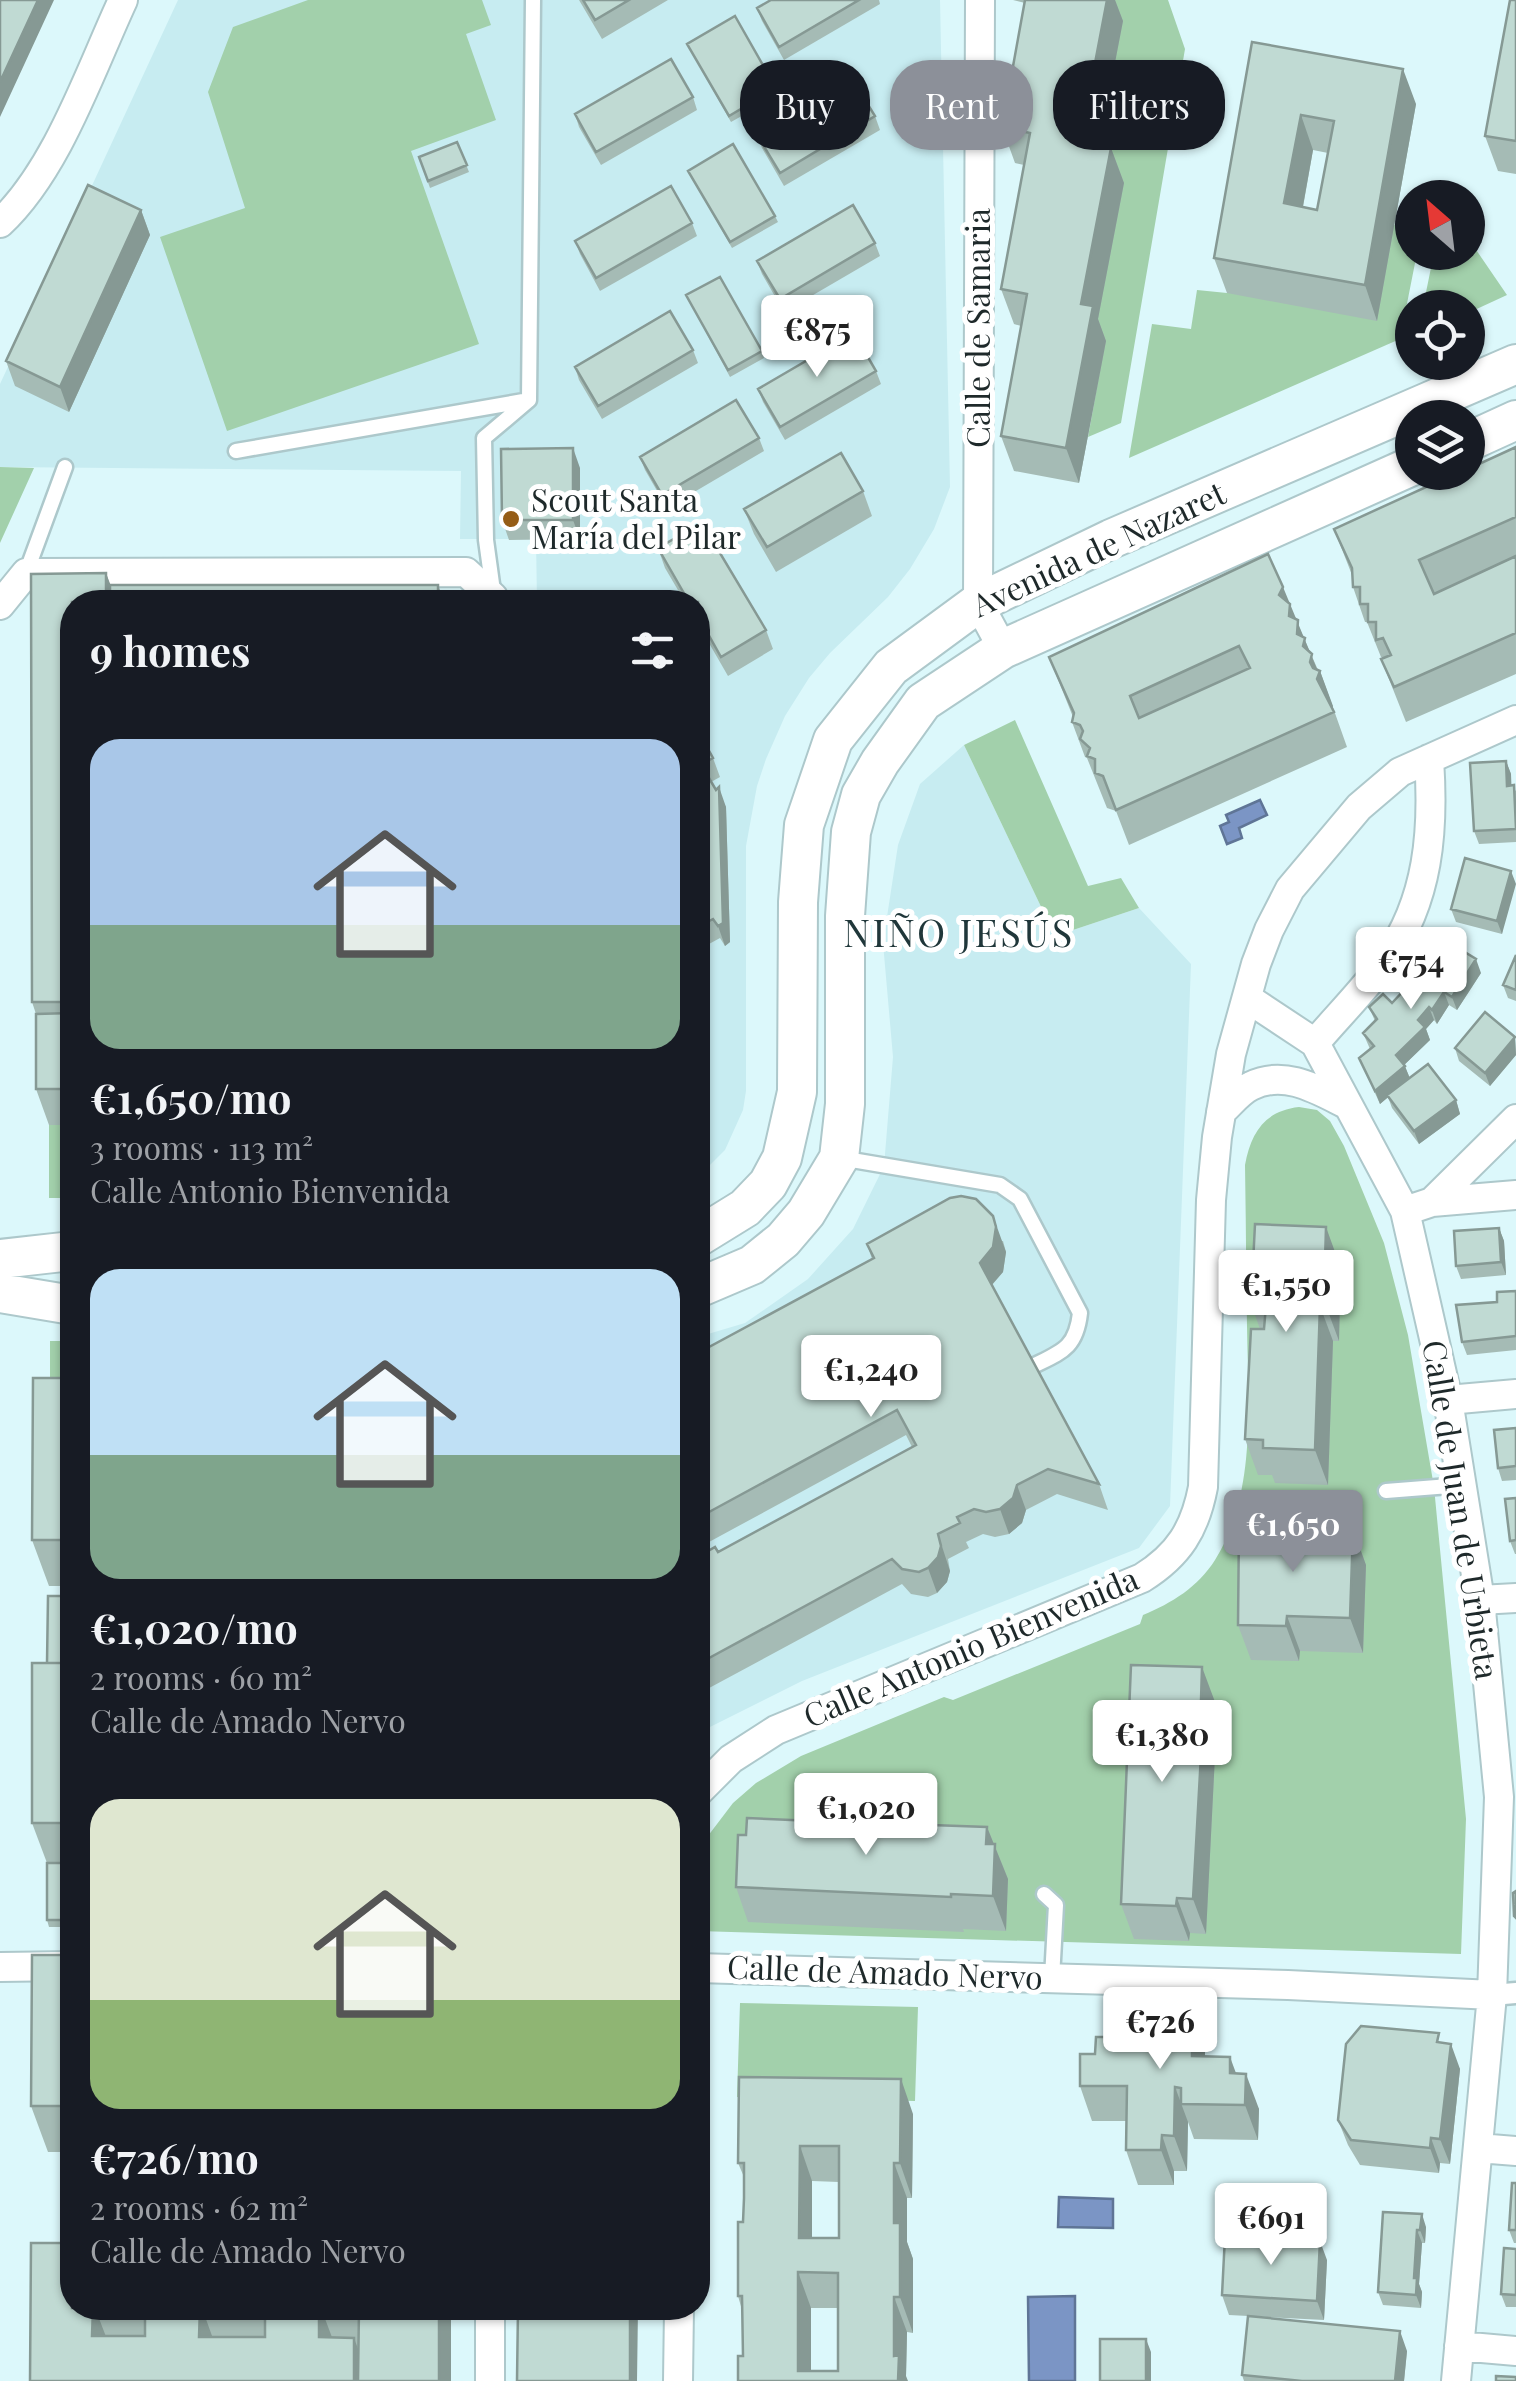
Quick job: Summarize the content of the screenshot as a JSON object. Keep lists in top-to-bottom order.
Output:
{
  "streets": {
    "main road": ["Avenida de Nazaret"],
    "street": [
      "Calle de Samaria",
      "Calle de Juan de Urbieta",
      "Calle Antonio Bienvenida",
      "Calle de Amado Nervo"
    ]
  },
  "crossings": [
    ["Calle de Samaria", "Avenida de Nazaret"],
    ["Calle de Juan de Urbieta", "Calle Antonio Bienvenida"],
    ["Calle de Juan de Urbieta", "Calle de Amado Nervo"]
  ],
  "districts": ["NIÑO JESÚS"],
  "places": ["Scout Santa María del Pilar"],
  "north": "top left",
  "page": {
    "chip": ["Buy", "Rent", "Filters"],
    "price": [
      "€875",
      "€754",
      "€1,550",
      "€1,240",
      "€1,650",
      "€1,380",
      "€1,020",
      "€726",
      "€691"
    ],
    "heading": "9 homes",
    "list": [
      {
        "name": "€1,650/mo",
        "note": "3 rooms · 113 m² · Calle Antonio Bienvenida"
      },
      {
        "name": "€1,020/mo",
        "note": "2 rooms · 60 m² · Calle de Amado Nervo"
      },
      {
        "name": "€726/mo",
        "note": "2 rooms · 62 m² · Calle de Amado Nervo"
      }
    ]
  }
}
